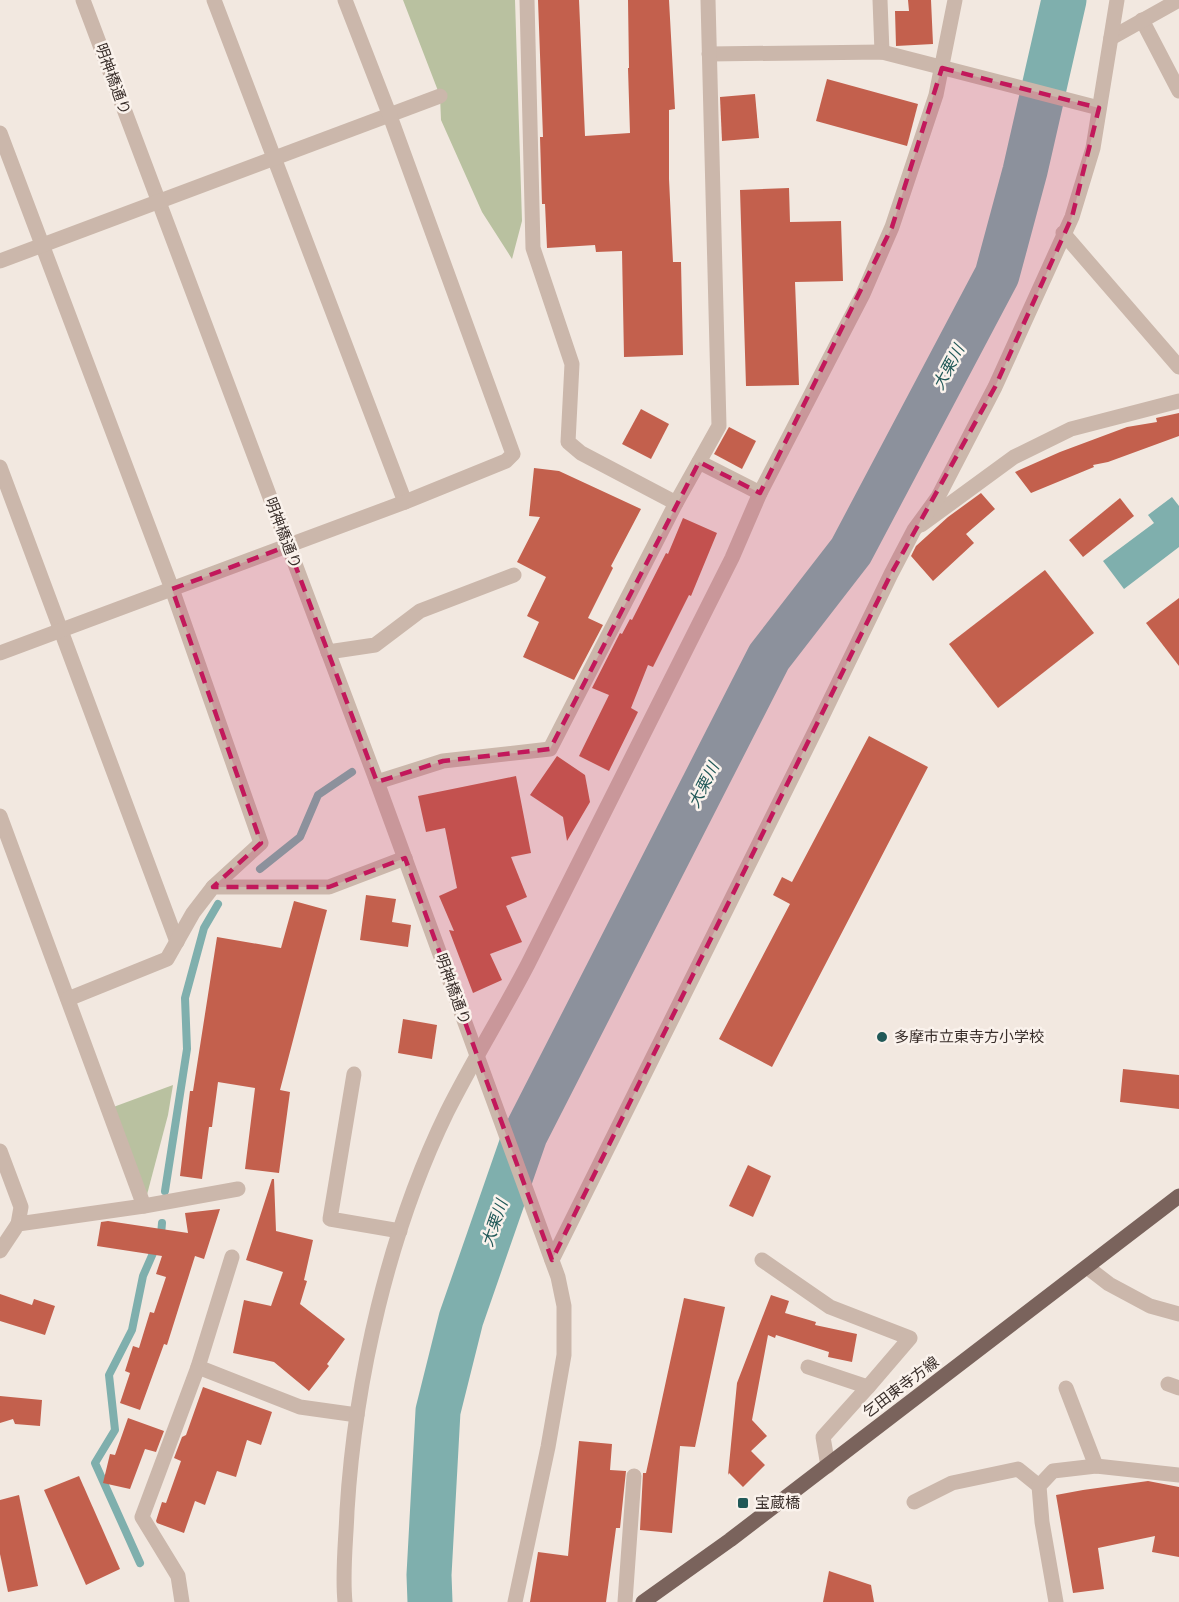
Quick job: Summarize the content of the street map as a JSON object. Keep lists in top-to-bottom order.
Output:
{
  "streets": {
    "main road": ["乞田東寺方線"],
    "street": ["明神橋通り"]
  },
  "water": ["大栗川"],
  "places": {
    "other": ["多摩市立東寺方小学校"],
    "transit": ["宝蔵橋"]
  }
}
